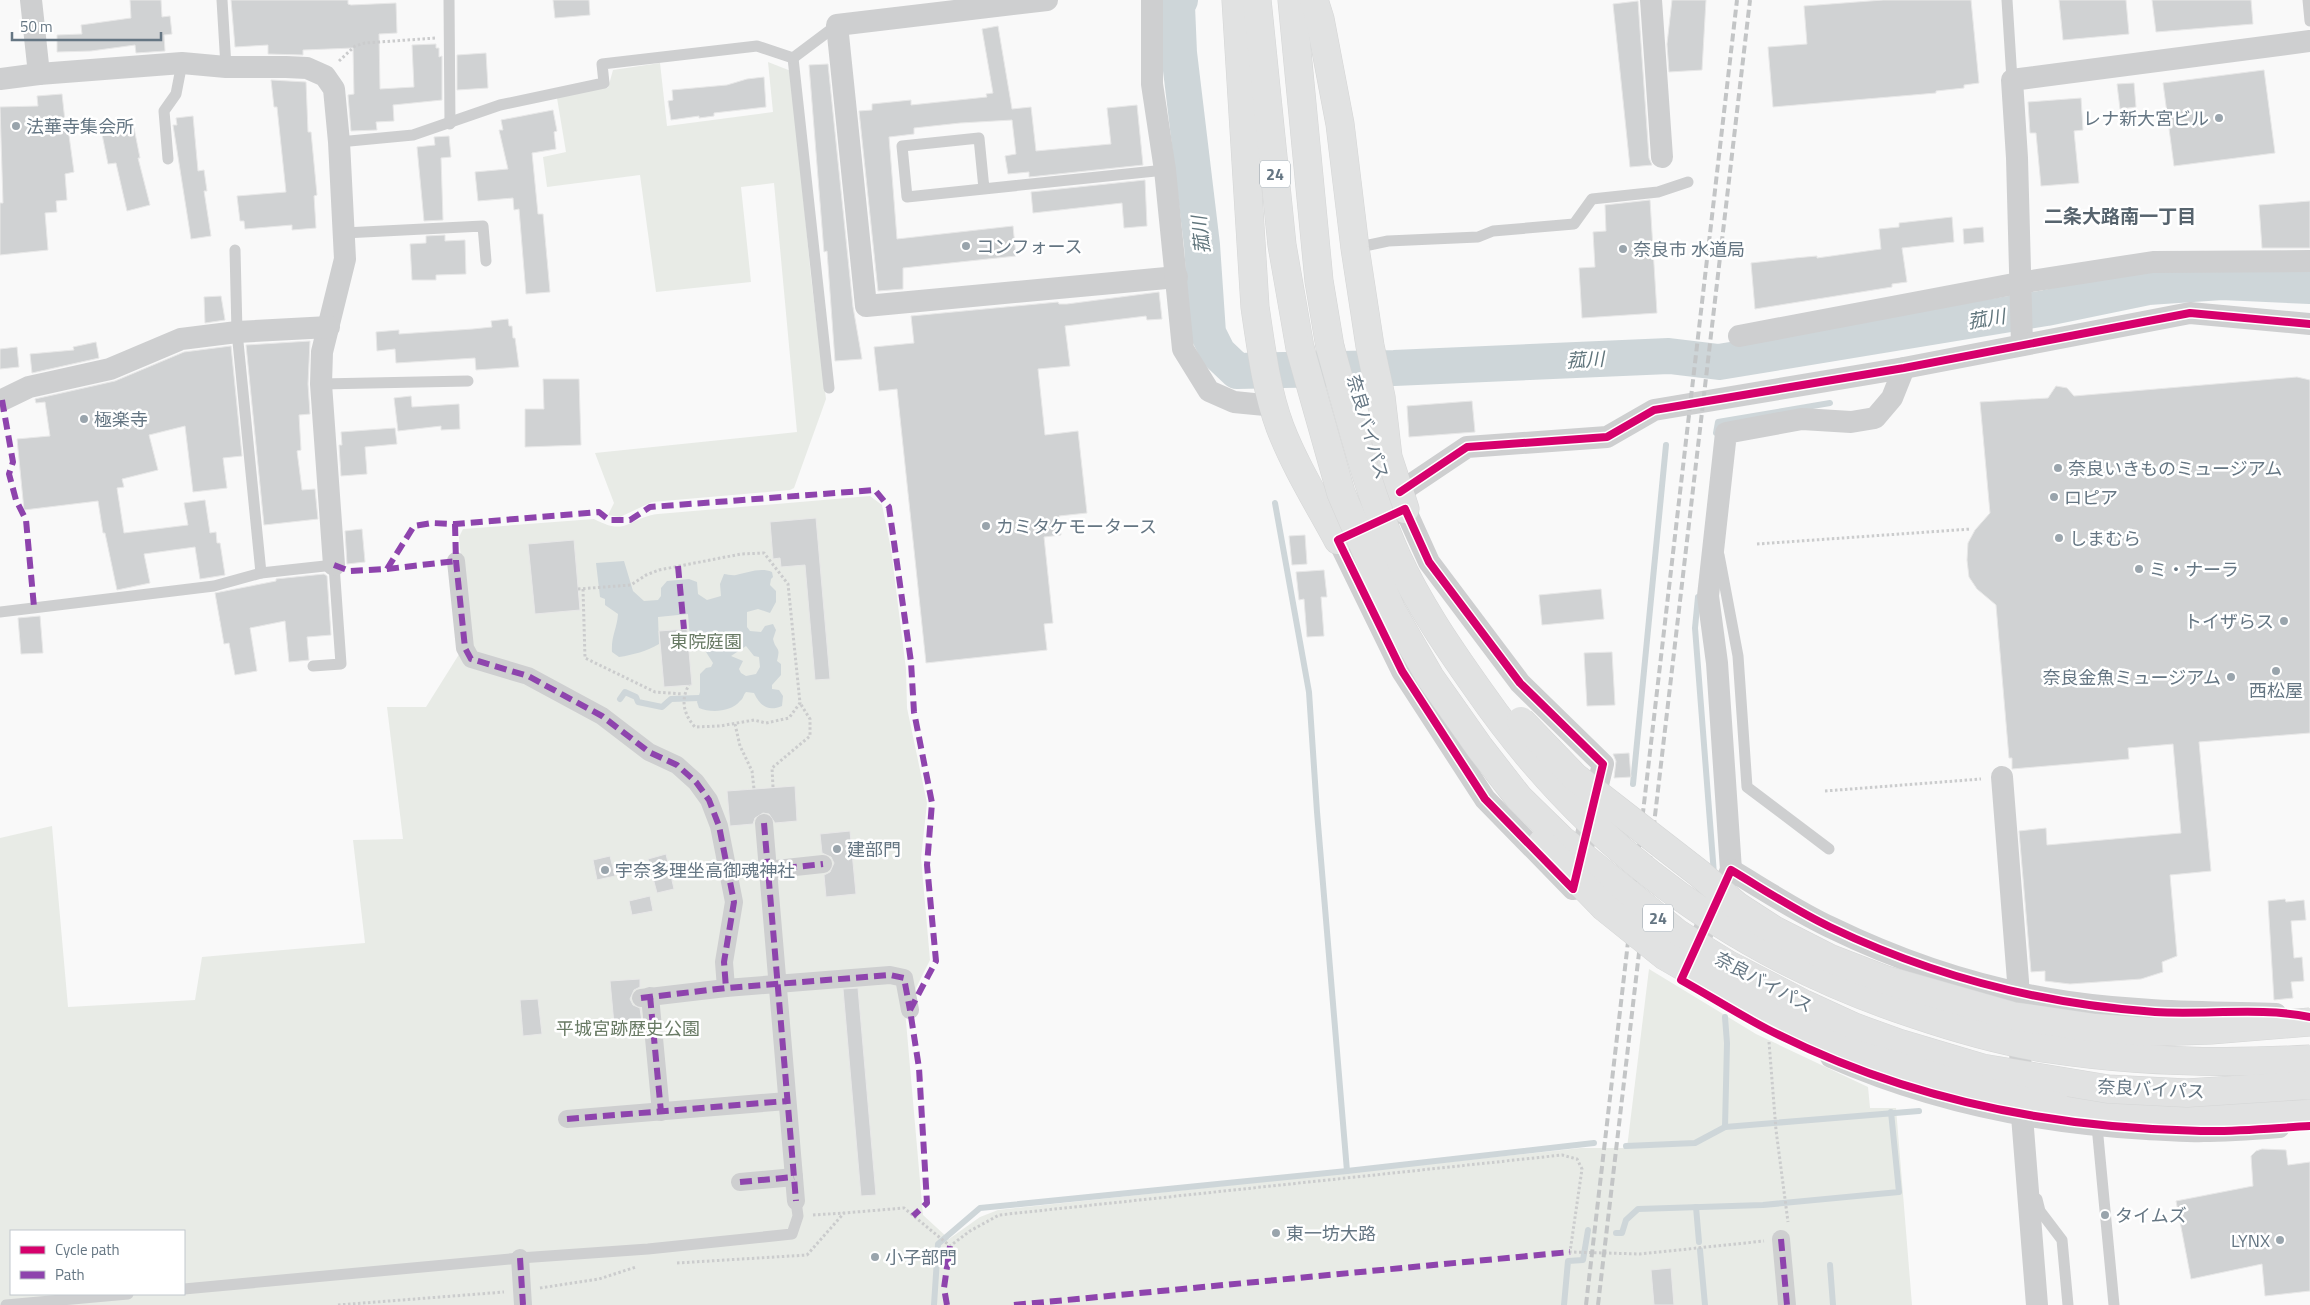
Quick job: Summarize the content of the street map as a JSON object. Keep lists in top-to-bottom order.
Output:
{
  "streets": {
    "highway": ["24", "奈良バイパス"]
  },
  "crossings": [
    ["24", "奈良バイパス"]
  ],
  "districts": ["二条大路南一丁目"],
  "water": ["菰川"],
  "parks": ["東院庭園", "平城宮跡歴史公園"],
  "places": [
    "レナ新大宮ビル",
    "法華寺集会所",
    "コンフォース",
    "奈良市 水道局",
    "極楽寺",
    "奈良いきものミュージアム",
    "ロピア",
    "カミタケモータース",
    "しまむら",
    "ミ・ナーラ",
    "トイザらス",
    "西松屋",
    "奈良金魚ミュージアム",
    "建部門",
    "宇奈多理坐高御魂神社",
    "タイムズ",
    "東一坊大路",
    "LYNX",
    "小子部門"
  ],
  "legend": ["Cycle path", "Path"],
  "scale_bar": "50 m"
}
